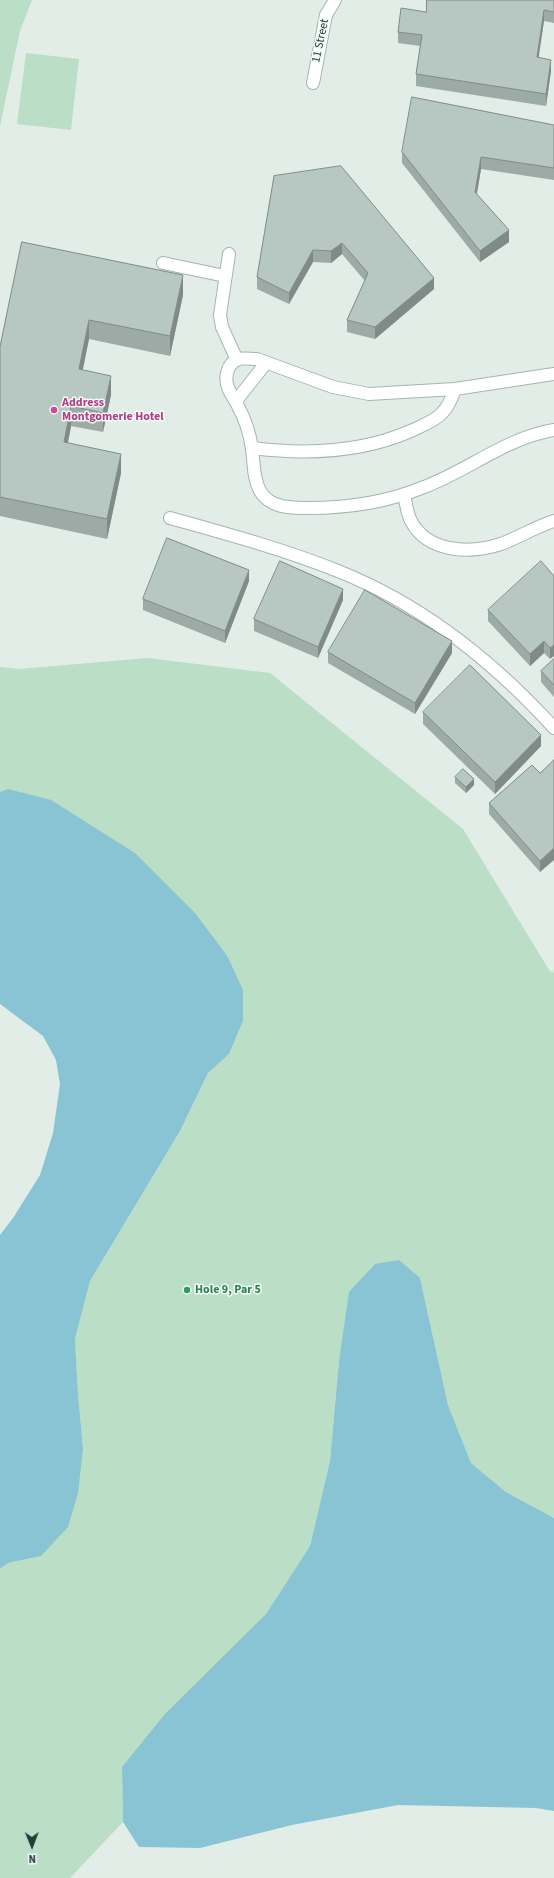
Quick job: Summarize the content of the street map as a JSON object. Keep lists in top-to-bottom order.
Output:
{
  "streets": {
    "street": ["11 Street"]
  },
  "places": ["Address Montgomerie Hotel", "Hole 9, Par 5"],
  "north": "bottom"
}
